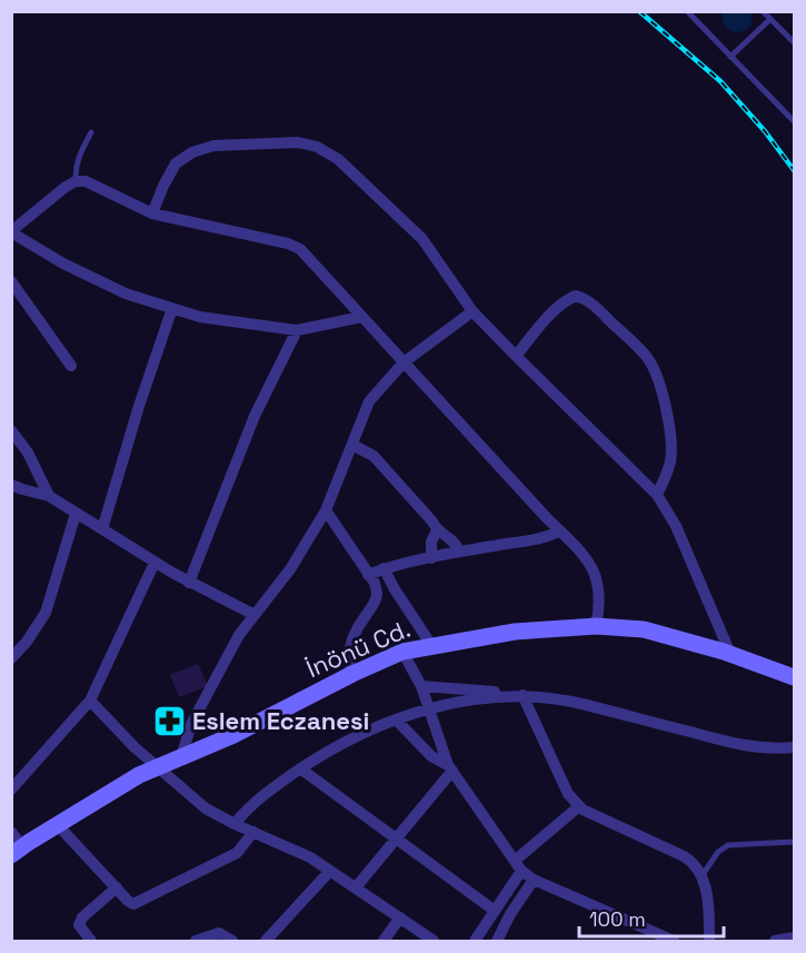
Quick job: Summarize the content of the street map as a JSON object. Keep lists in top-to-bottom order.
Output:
{
  "streets": {
    "street": ["İnönü Cd."]
  },
  "places": {
    "pharmacy": ["Eslem Eczanesi"]
  },
  "scale_bar": "100 m"
}
